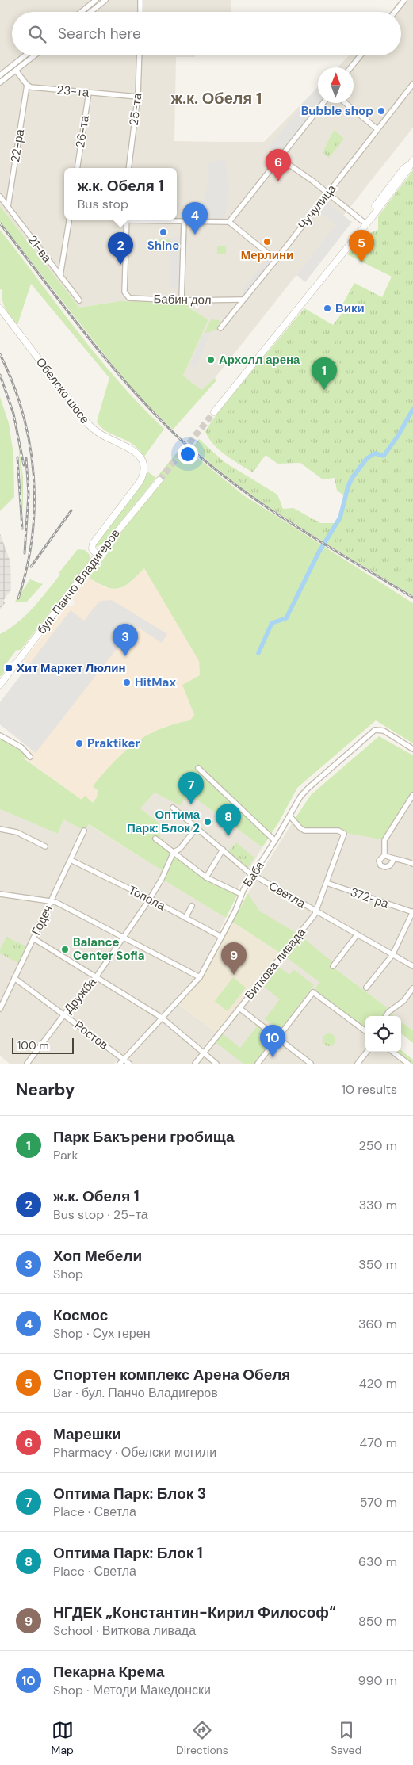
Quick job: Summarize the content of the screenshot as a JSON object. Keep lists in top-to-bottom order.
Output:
{
  "streets": {
    "street": [
      "23-та",
      "25-та",
      "26-та",
      "22-ра",
      "Чучулица",
      "21-ва",
      "Бабин дол",
      "Обелско шосе",
      "бул. Панчо Владигеров",
      "Баба",
      "Светла",
      "Топола",
      "372-ра",
      "Годеч",
      "Виткова ливада",
      "Дружба",
      "Ростов"
    ]
  },
  "crossings": [
    ["23-та", "25-та"],
    ["23-та", "26-та"],
    ["23-та", "22-ра"],
    ["22-ра", "21-ва"],
    ["Чучулица", "Бабин дол"],
    ["Обелско шосе", "бул. Панчо Владигеров"],
    ["Баба", "Светла"],
    ["Баба", "Топола"],
    ["Баба", "Виткова ливада"],
    ["Баба", "Ростов"],
    ["Светла", "Виткова ливада"],
    ["Светла", "Дружба"],
    ["Топола", "Годеч"],
    ["Топола", "Дружба"],
    ["372-ра", "Виткова ливада"],
    ["Годеч", "Ростов"],
    ["Дружба", "Ростов"]
  ],
  "districts": ["ж.к. Обеля 1"],
  "places": {
    "other": [
      "Bubble shop",
      "Shine",
      "Мерлини",
      "Вики",
      "Архолл арена",
      "HitMax",
      "Praktiker",
      "Оптима Парк: Блок 2",
      "Balance Center Sofia"
    ],
    "transit": ["Хит Маркет Люлин"]
  },
  "scale_bar": "100 m",
  "north": "top",
  "page": {
    "search": "Search here",
    "pins": [
      "6",
      "4",
      "5",
      "2",
      "1",
      "3",
      "7",
      "8",
      "9",
      "10"
    ],
    "popup": ["ж.к. Обеля 1", "Bus stop"],
    "scale": "100 m",
    "heading": ["Nearby", "10 results"],
    "list": [
      {
        "mark": "1",
        "name": "Парк Бакърени гробища",
        "note": "Park",
        "value": "250 m"
      },
      {
        "mark": "2",
        "name": "ж.к. Обеля 1",
        "note": "Bus stop · 25-та",
        "value": "330 m"
      },
      {
        "mark": "3",
        "name": "Хоп Мебели",
        "note": "Shop",
        "value": "350 m"
      },
      {
        "mark": "4",
        "name": "Космос",
        "note": "Shop · Сух герен",
        "value": "360 m"
      },
      {
        "mark": "5",
        "name": "Спортен комплекс Арена Обеля",
        "note": "Bar · бул. Панчо Владигеров",
        "value": "420 m"
      },
      {
        "mark": "6",
        "name": "Марешки",
        "note": "Pharmacy · Обелски могили",
        "value": "470 m"
      },
      {
        "mark": "7",
        "name": "Оптима Парк: Блок 3",
        "note": "Place · Светла",
        "value": "570 m"
      },
      {
        "mark": "8",
        "name": "Оптима Парк: Блок 1",
        "note": "Place · Светла",
        "value": "630 m"
      },
      {
        "mark": "9",
        "name": "НГДЕК „Константин-Кирил Философ“",
        "note": "School · Виткова ливада",
        "value": "850 m"
      },
      {
        "mark": "10",
        "name": "Пекарна Крема",
        "note": "Shop · Методи Македонски",
        "value": "990 m"
      }
    ],
    "nav": ["Map", "Directions", "Saved"]
  }
}
